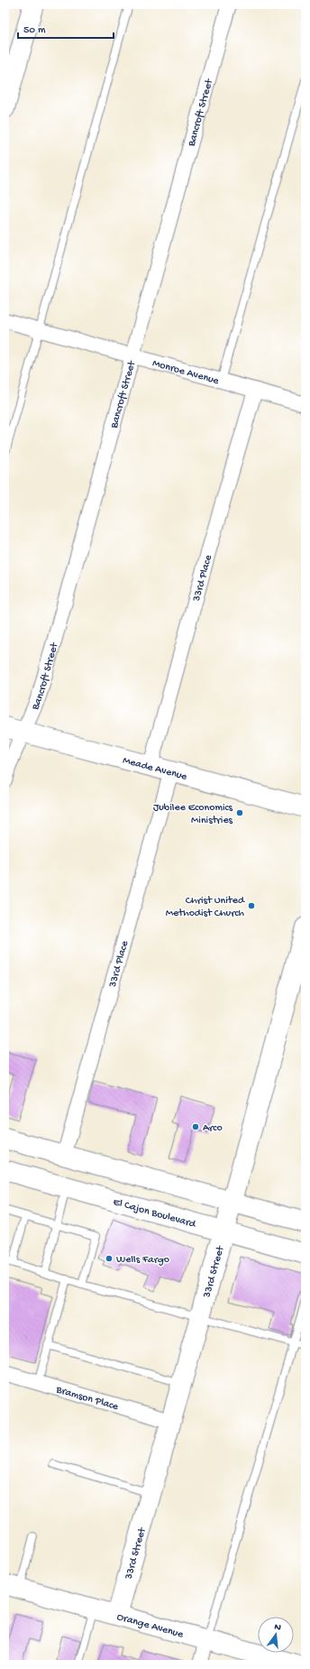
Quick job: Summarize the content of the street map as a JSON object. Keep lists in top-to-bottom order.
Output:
{
  "streets": {
    "street": [
      "Bancroft Street",
      "Monroe Avenue",
      "33rd Place",
      "Meade Avenue",
      "El Cajon Boulevard",
      "33rd Street",
      "Bramson Place",
      "Orange Avenue"
    ]
  },
  "crossings": [
    ["Bancroft Street", "Monroe Avenue"],
    ["Bancroft Street", "Meade Avenue"],
    ["Monroe Avenue", "33rd Place"],
    ["33rd Place", "Meade Avenue"],
    ["El Cajon Boulevard", "33rd Street"],
    ["33rd Street", "Bramson Place"],
    ["33rd Street", "Orange Avenue"]
  ],
  "places": [
    "Jubilee Economics Ministries",
    "Christ United Methodist Church",
    "Arco",
    "Wells Fargo"
  ],
  "scale_bar": "50 m",
  "north": "top"
}
